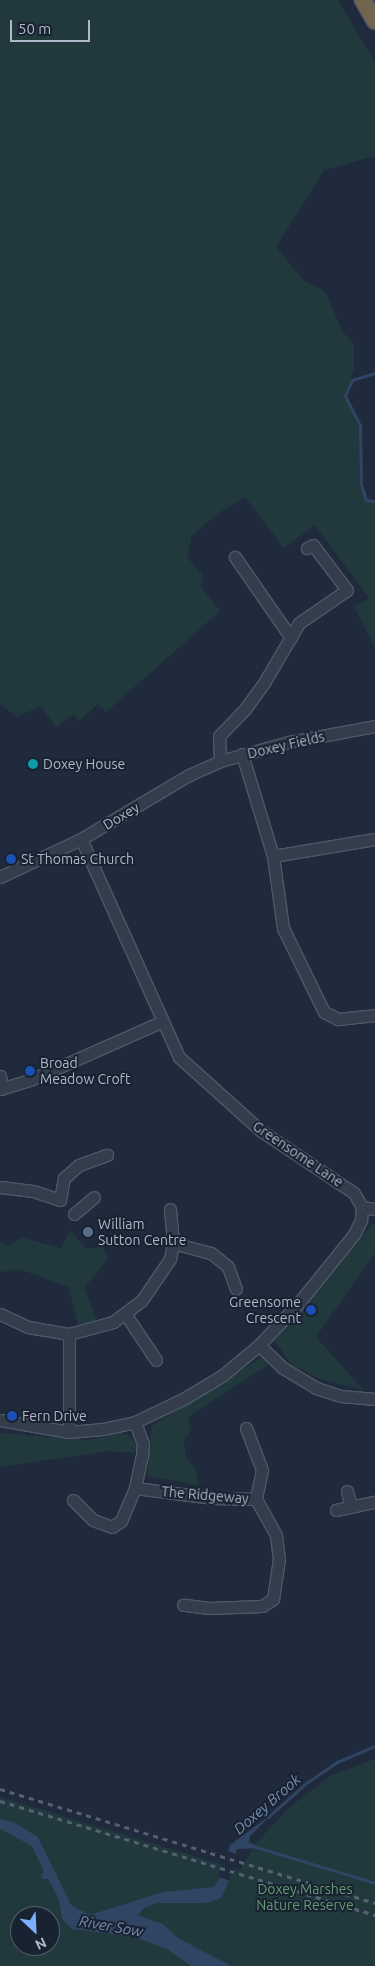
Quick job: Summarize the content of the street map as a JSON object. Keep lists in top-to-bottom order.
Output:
{
  "streets": {
    "street": [
      "Doxey Fields",
      "Doxey",
      "Greensome Lane",
      "The Ridgeway"
    ]
  },
  "crossings": [
    ["Doxey Fields", "Doxey"],
    ["Doxey", "Greensome Lane"]
  ],
  "water": ["Doxey Brook", "River Sow"],
  "parks": ["Doxey Marshes Nature Reserve"],
  "places": [
    "Doxey House",
    "St Thomas Church",
    "Broad Meadow Croft",
    "William Sutton Centre",
    "Greensome Crescent",
    "Fern Drive"
  ],
  "scale_bar": "50 m",
  "north": "bottom right"
}
